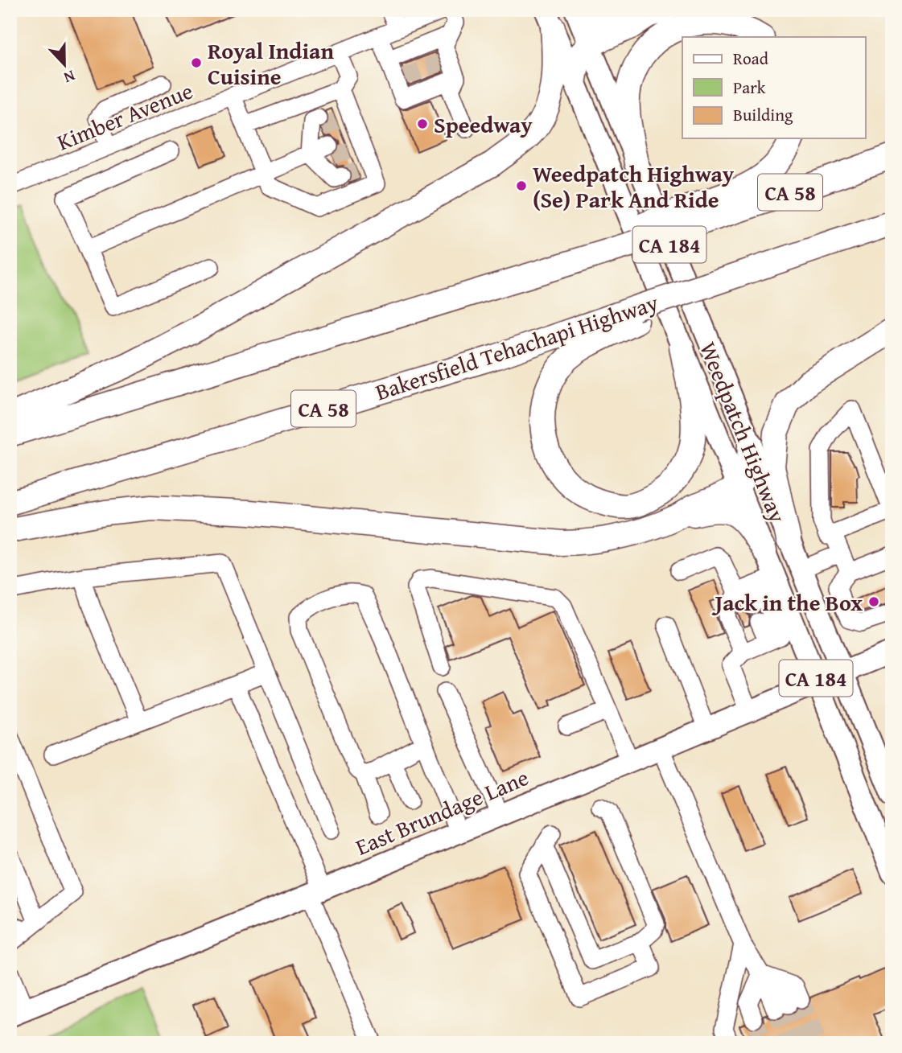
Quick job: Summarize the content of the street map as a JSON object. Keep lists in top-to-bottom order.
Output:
{
  "streets": {
    "highway": ["CA 58", "Bakersfield Tehachapi Highway"],
    "main road": ["CA 184", "Weedpatch Highway", "East Brundage Lane"],
    "street": ["Kimber Avenue"]
  },
  "crossings": [
    ["Weedpatch Highway", "East Brundage Lane"]
  ],
  "places": [
    "Royal Indian Cuisine",
    "Speedway",
    "Weedpatch Highway (Se) Park And Ride",
    "Jack in the Box"
  ],
  "legend": ["Road", "Park", "Building"],
  "north": "bottom"
}
